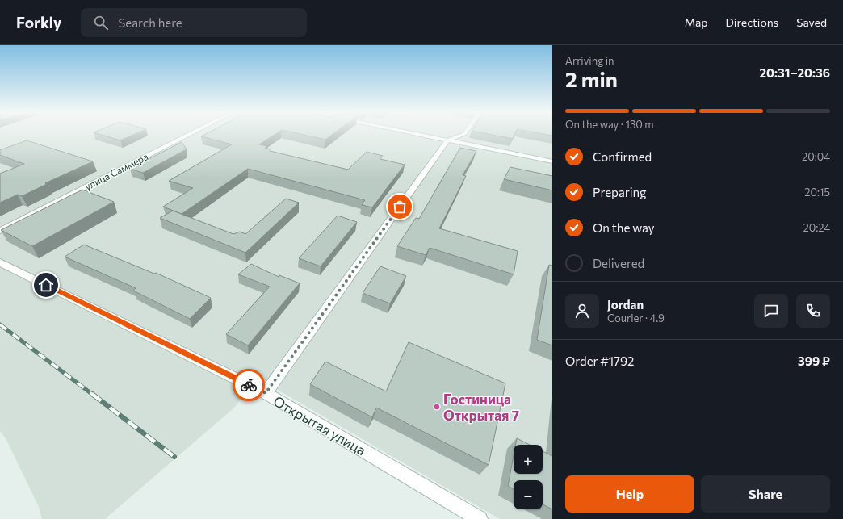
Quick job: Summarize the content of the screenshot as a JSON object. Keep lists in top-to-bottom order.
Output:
{
  "streets": {
    "street": ["улица Саммера", "Открытая улица"]
  },
  "places": ["Гостиница Открытая 7"],
  "page": {
    "header": "Forkly",
    "search": "Search here",
    "nav": ["Map", "Directions", "Saved"],
    "heading": ["2 min", "Arriving in", "20:31–20:36"],
    "panel": [
      "Jordan",
      "Courier · 4.9",
      "Order #1792",
      "399 ₽"
    ],
    "bar": "On the way · 130 m",
    "list": [
      ["Confirmed", "20:04"],
      ["Preparing", "20:15"],
      ["On the way", "20:24"],
      "Delivered"
    ],
    "map_buttons": ["+", "−"],
    "buttons": ["Help", "Share"]
  }
}
